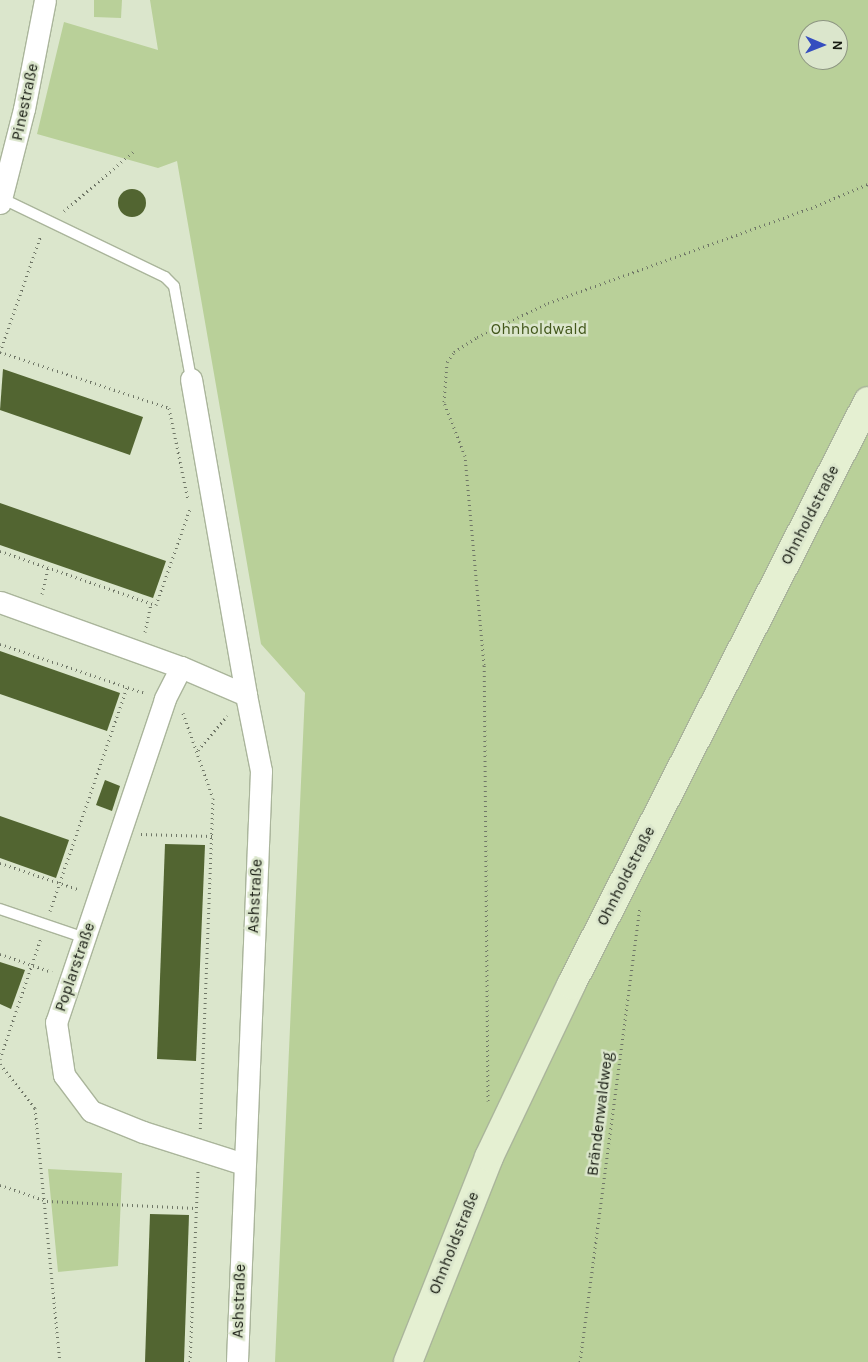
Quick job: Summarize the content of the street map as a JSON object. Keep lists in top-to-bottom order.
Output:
{
  "streets": {
    "main road": ["Ohnholdstraße"],
    "street": ["Pinestraße", "Ashstraße", "Poplarstraße"],
    "path": ["Brändenwaldweg"]
  },
  "crossings": [
    ["Ohnholdstraße", "Brändenwaldweg"],
    ["Ashstraße", "Poplarstraße"]
  ],
  "parks": ["Ohnholdwald"],
  "north": "right"
}
